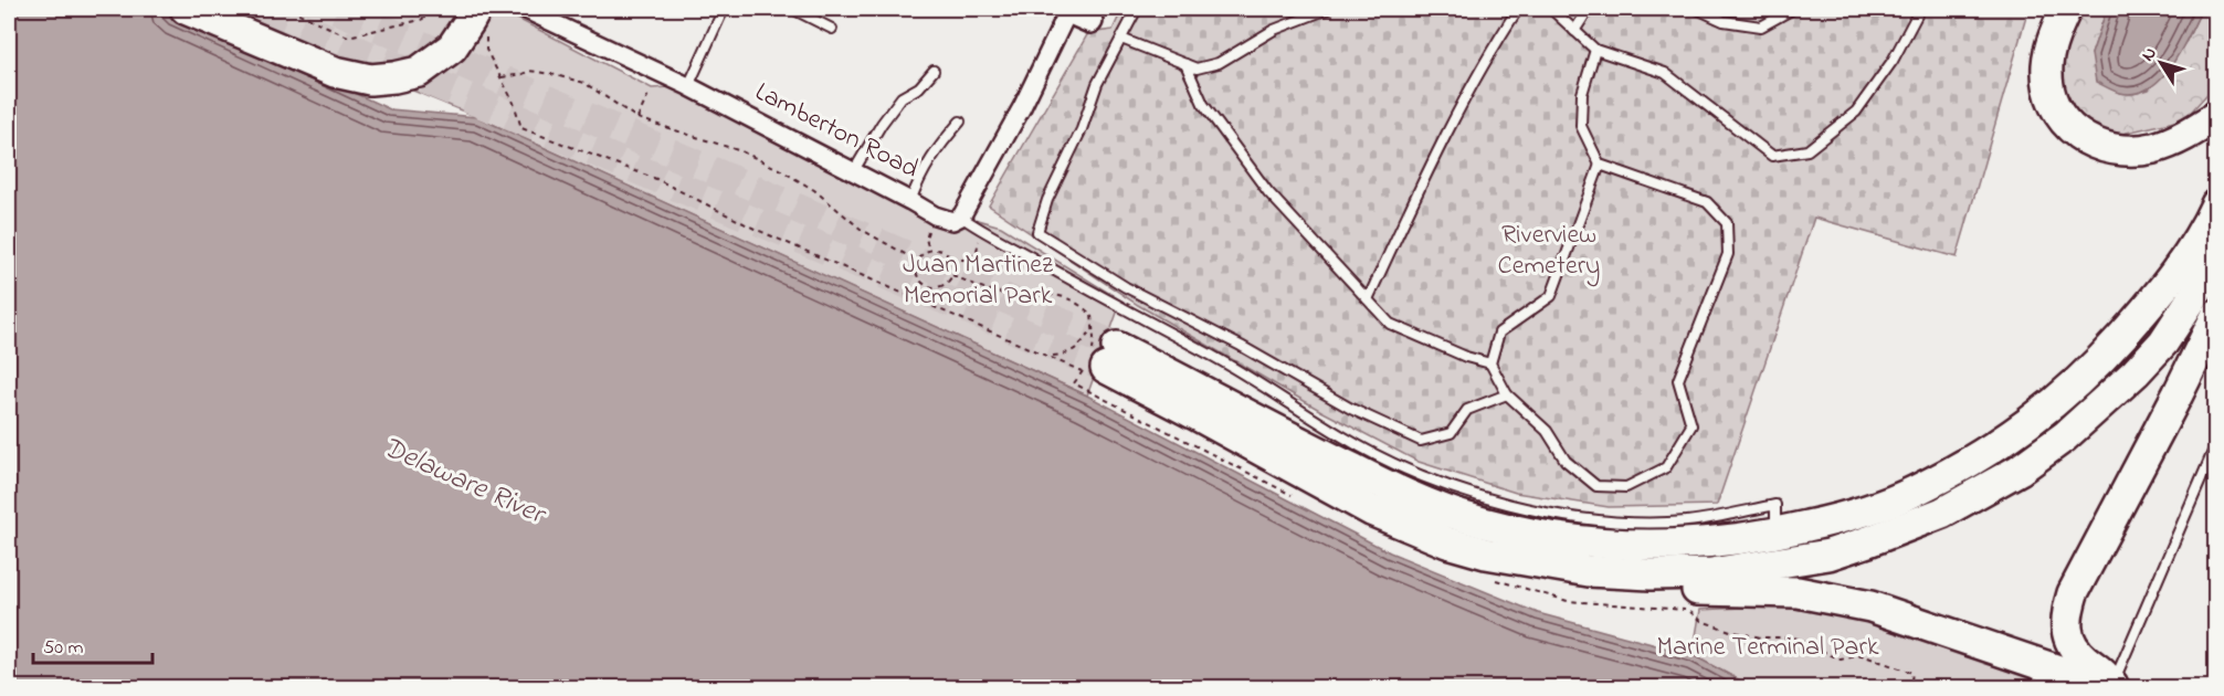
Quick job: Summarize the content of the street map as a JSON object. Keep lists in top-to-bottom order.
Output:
{
  "streets": {
    "street": ["Lamberton Road"]
  },
  "water": ["Delaware River"],
  "parks": ["Riverview Cemetery", "Juan Martinez Memorial Park", "Marine Terminal Park"],
  "scale_bar": "50 m",
  "north": "top left"
}
